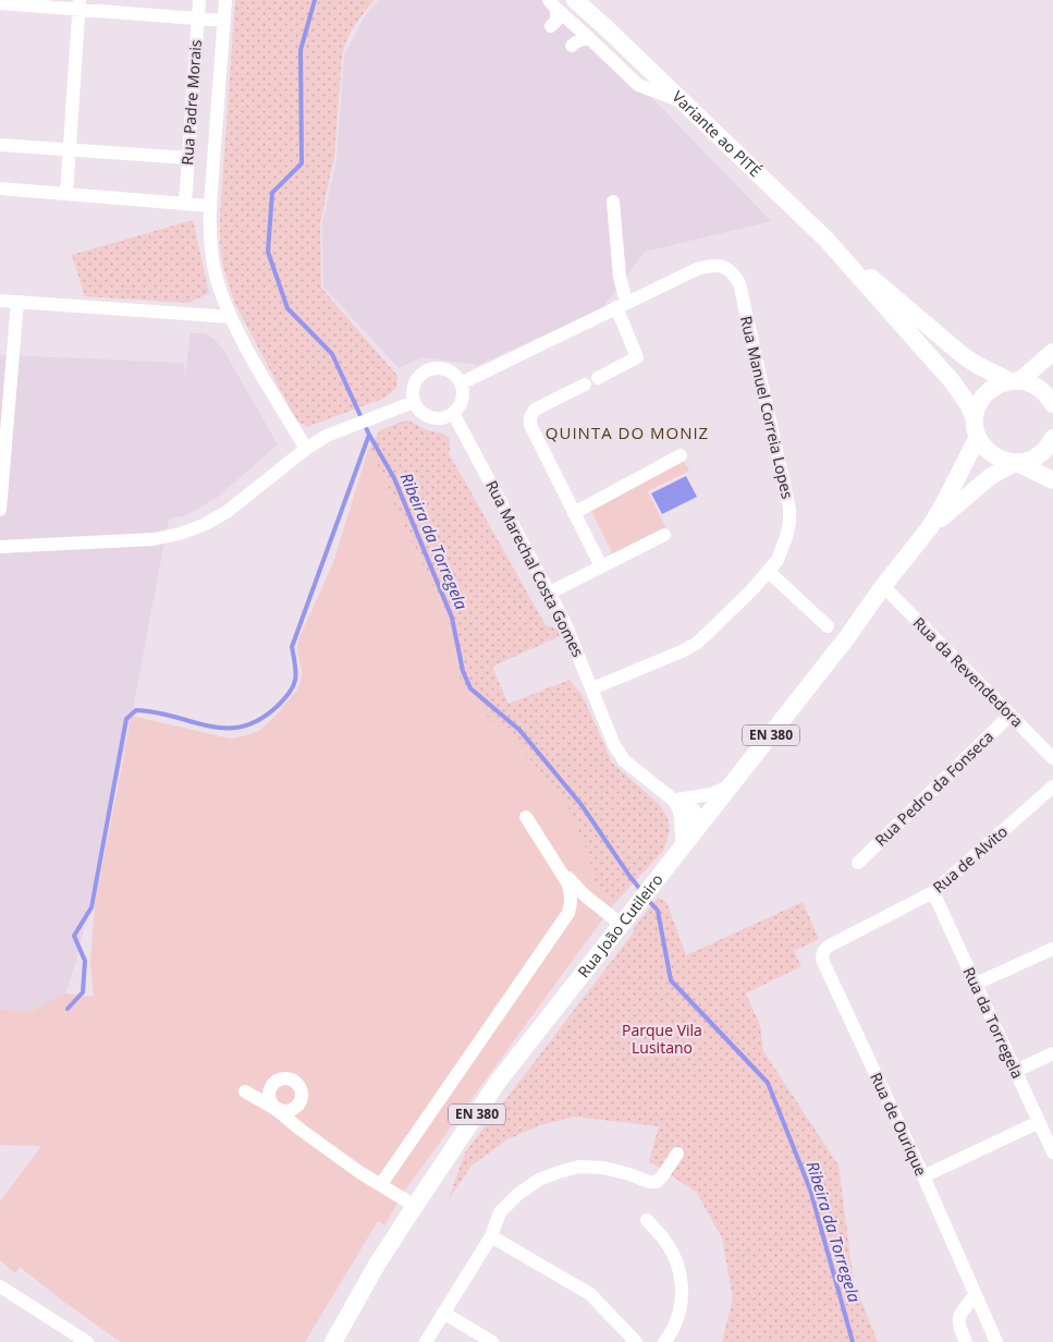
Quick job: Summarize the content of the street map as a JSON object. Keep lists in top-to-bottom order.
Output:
{
  "streets": {
    "main road": ["Variante ao PITÉ", "EN 380", "Rua João Cutileiro"],
    "street": [
      "Rua Padre Morais",
      "Rua Manuel Correia Lopes",
      "Rua Marechal Costa Gomes",
      "Rua da Revendedora",
      "Rua Pedro da Fonseca",
      "Rua de Alvito",
      "Rua da Torregela",
      "Rua de Ourique"
    ]
  },
  "crossings": [
    ["Variante ao PITÉ", "Rua João Cutileiro"],
    ["Rua Manuel Correia Lopes", "Rua Marechal Costa Gomes"],
    ["Rua Marechal Costa Gomes", "Rua João Cutileiro"],
    ["Rua da Revendedora", "Rua Pedro da Fonseca"],
    ["Rua da Revendedora", "Rua João Cutileiro"],
    ["Rua de Alvito", "Rua da Torregela"],
    ["Rua de Alvito", "Rua de Ourique"]
  ],
  "districts": ["QUINTA DO MONIZ"],
  "water": ["Ribeira da Torregela"],
  "parks": ["Parque Vila Lusitano"]
}
